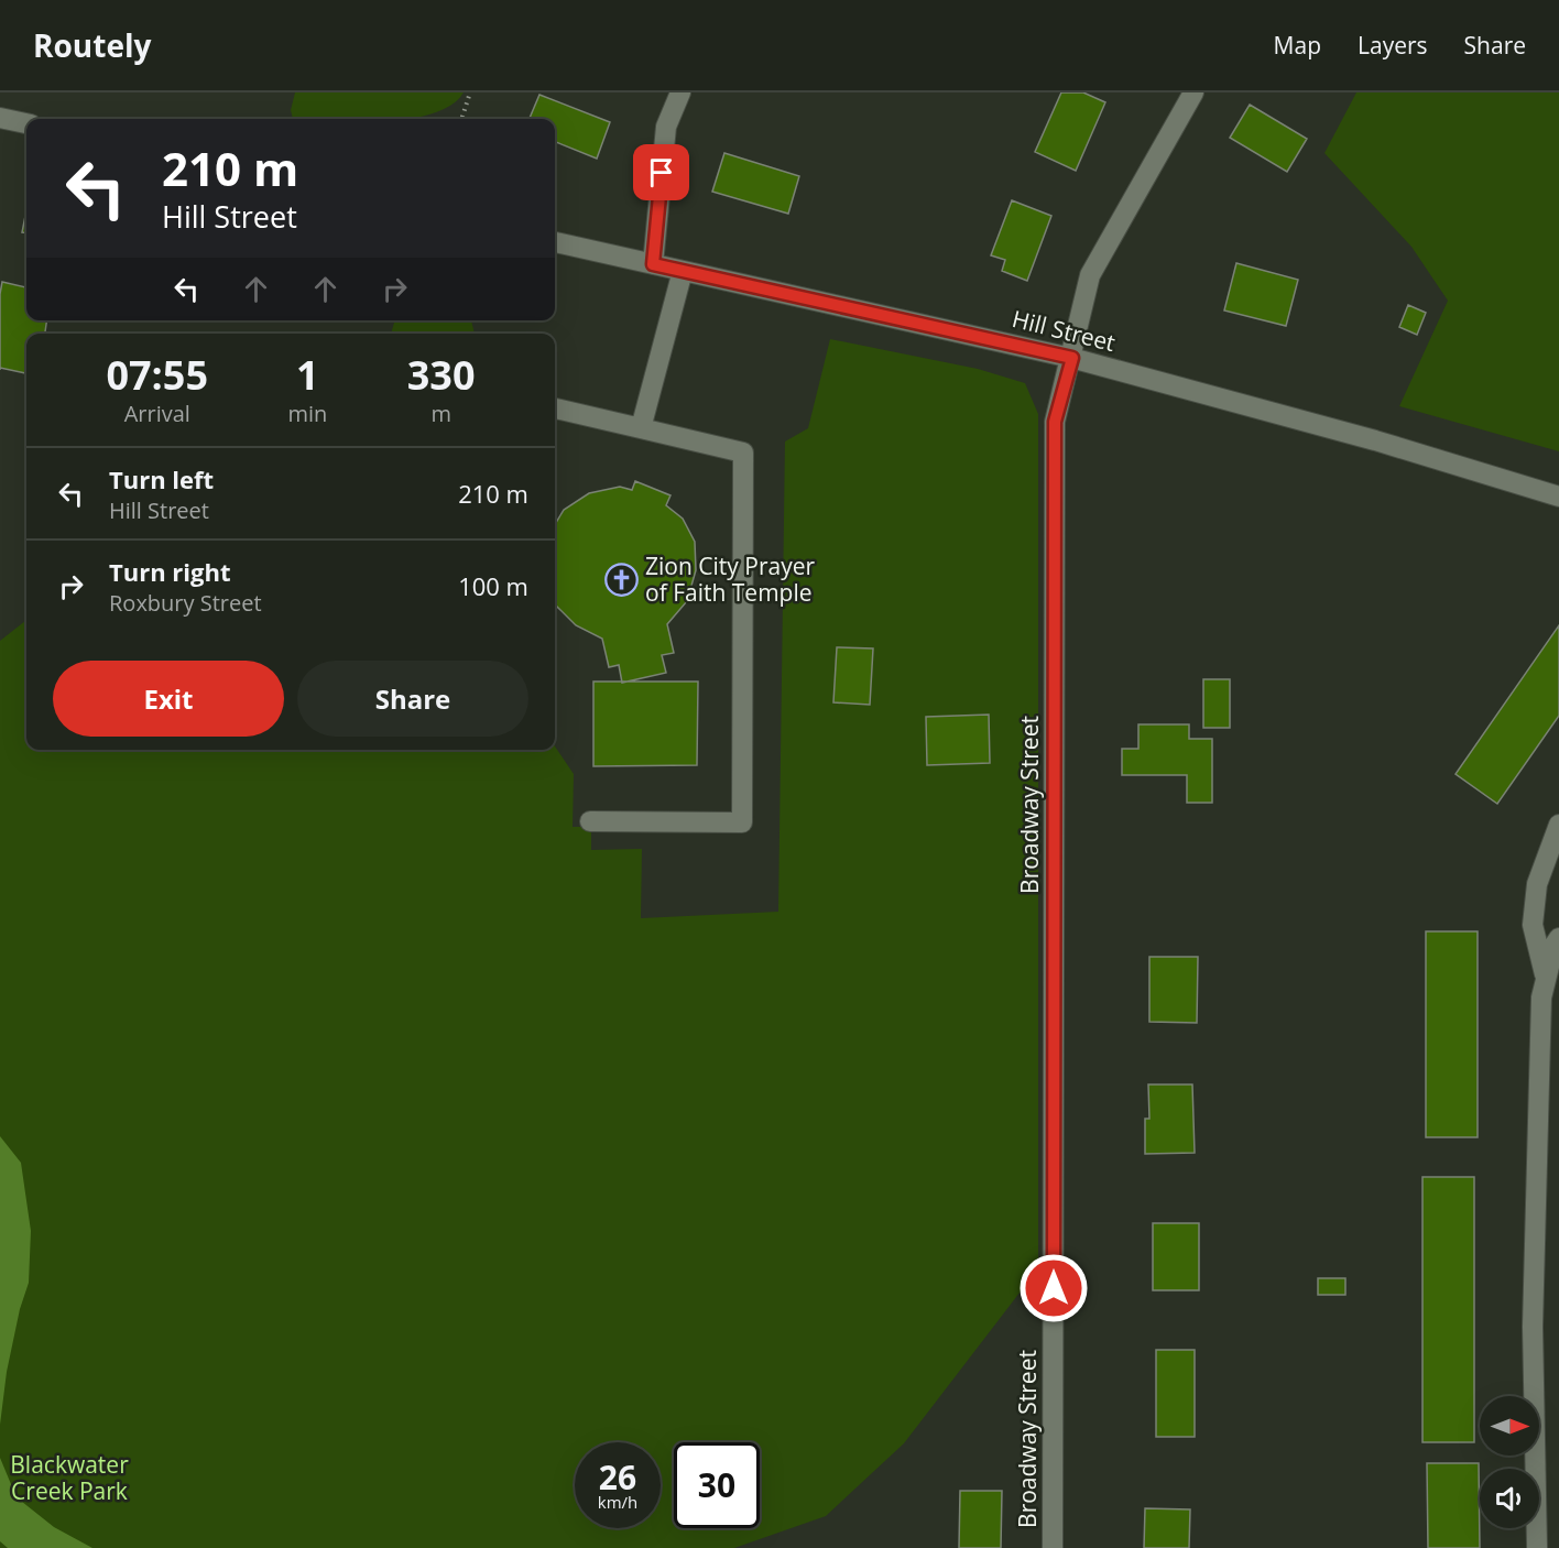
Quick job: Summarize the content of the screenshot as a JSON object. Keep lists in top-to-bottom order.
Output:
{
  "streets": {
    "street": ["Hill Street", "Broadway Street"]
  },
  "crossings": [
    ["Hill Street", "Broadway Street"]
  ],
  "parks": ["Blackwater Creek Park"],
  "places": {
    "church": ["Zion City Prayer of Faith Temple"]
  },
  "north": "right",
  "page": {
    "header": "Routely",
    "nav": ["Map", "Layers", "Share"],
    "turn": ["210 m", "Hill Street"],
    "eta": [
      "07:55",
      "Arrival",
      "1",
      "min",
      "330",
      "m"
    ],
    "list": [
      {
        "name": "Turn left",
        "note": "Hill Street",
        "value": "210 m"
      },
      {
        "name": "Turn right",
        "note": "Roxbury Street",
        "value": "100 m"
      }
    ],
    "buttons": ["Exit", "Share"],
    "speed": "26 km/h",
    "limit": "30"
  }
}
